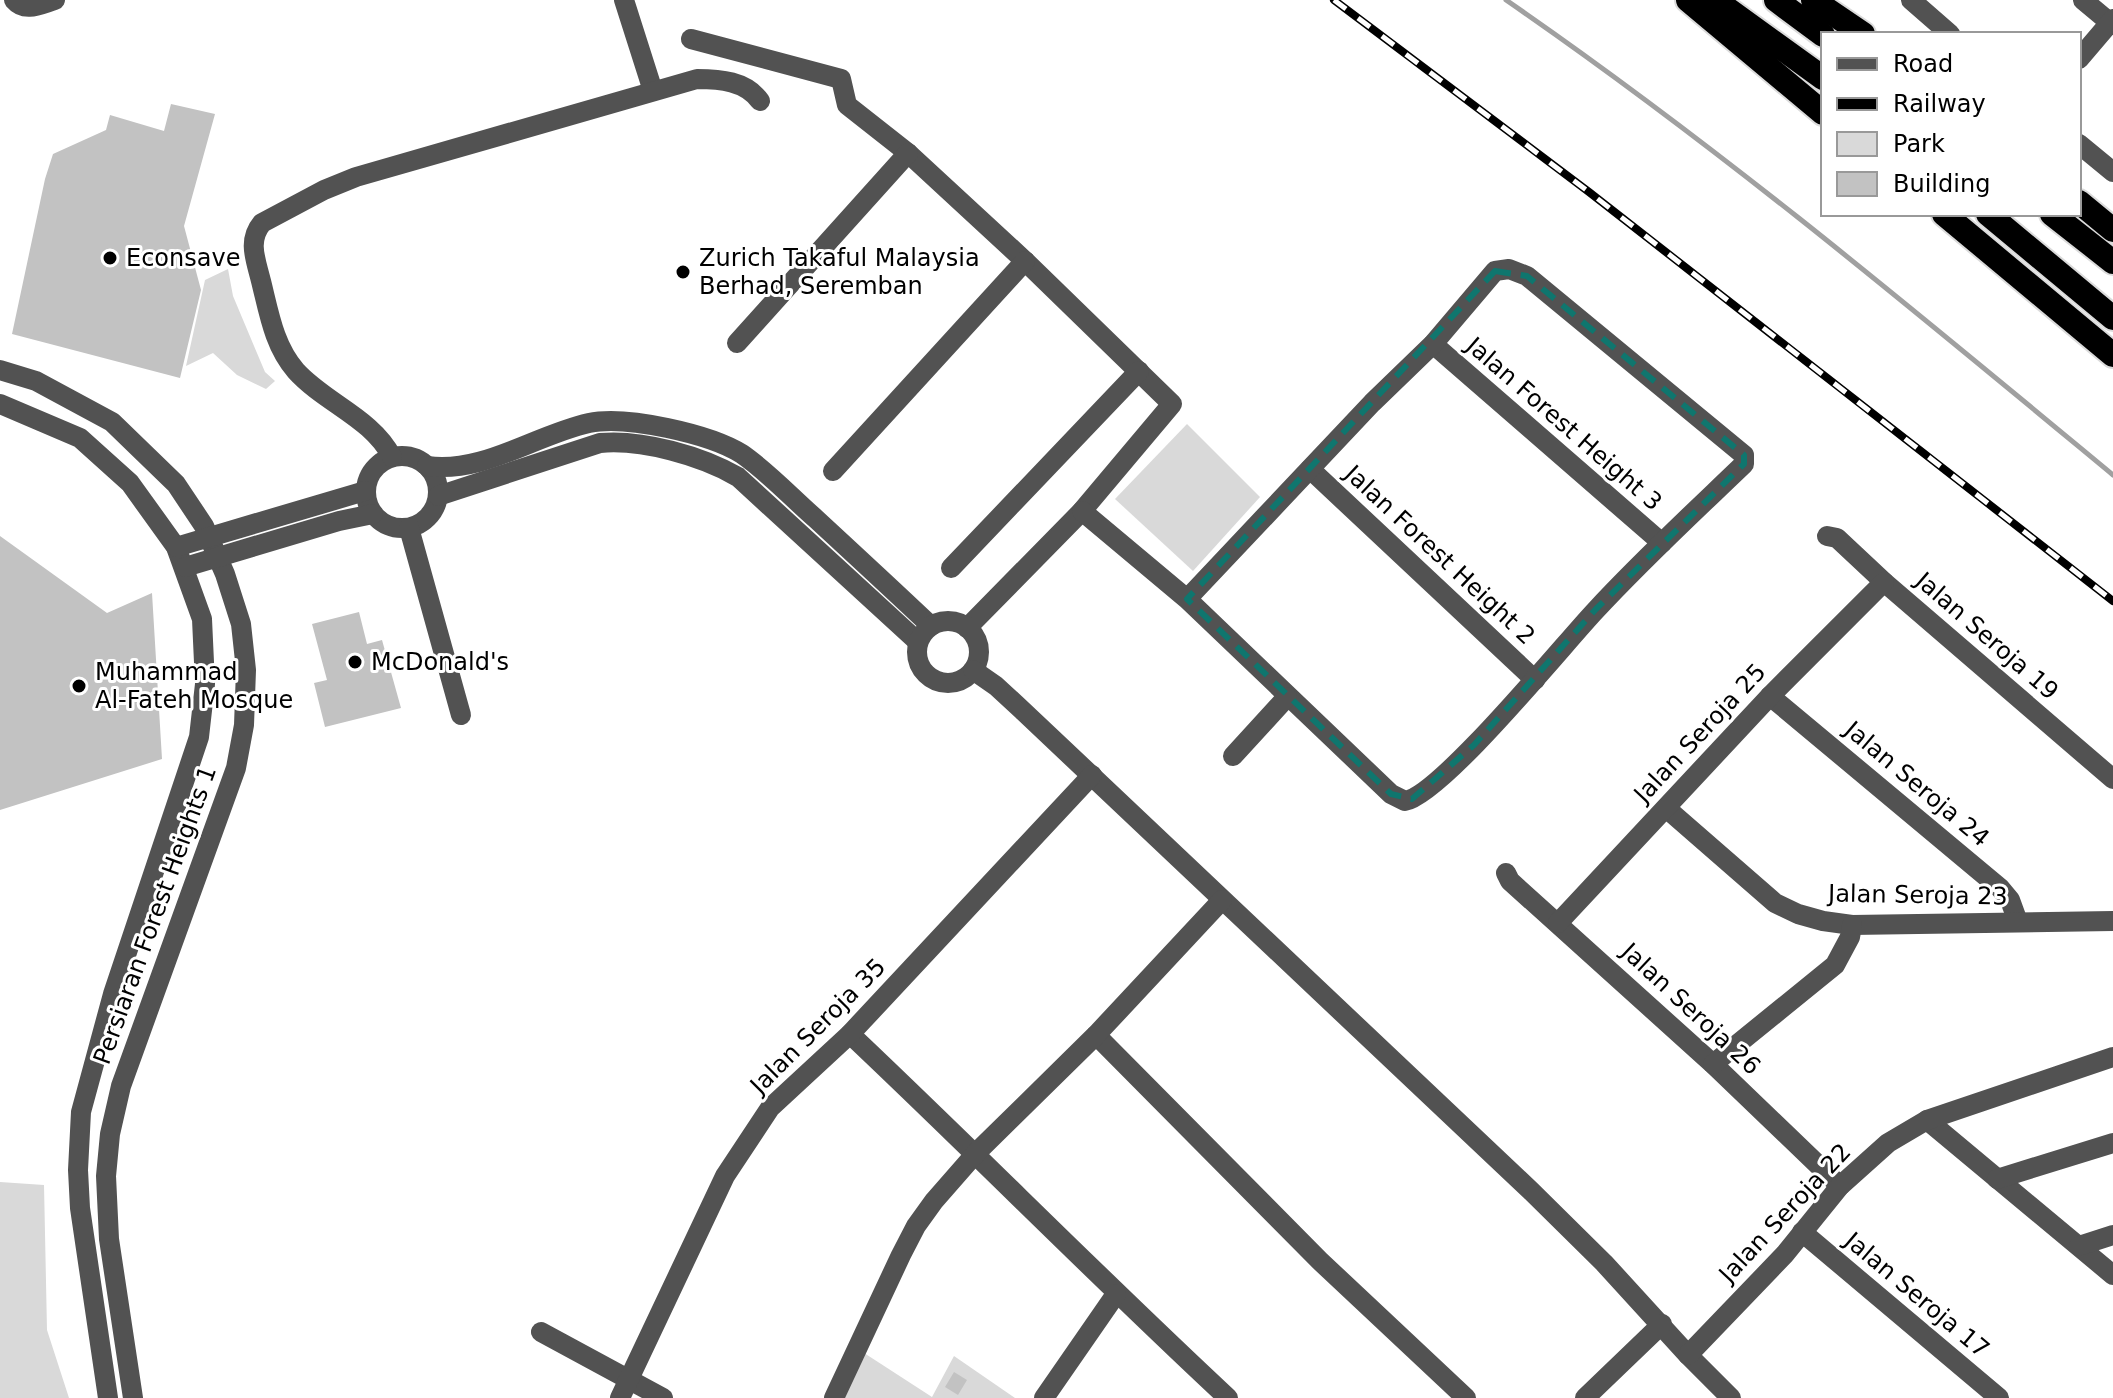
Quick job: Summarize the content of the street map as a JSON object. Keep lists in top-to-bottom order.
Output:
{
  "streets": {
    "street": [
      "Jalan Forest Height 3",
      "Jalan Forest Height 2",
      "Jalan Seroja 19",
      "Jalan Seroja 25",
      "Jalan Seroja 24",
      "Jalan Seroja 23",
      "Persiaran Forest Heights 1",
      "Jalan Seroja 26",
      "Jalan Seroja 35",
      "Jalan Seroja 22",
      "Jalan Seroja 17"
    ]
  },
  "crossings": [
    ["Jalan Seroja 19", "Jalan Seroja 25"],
    ["Jalan Seroja 25", "Jalan Seroja 24"],
    ["Jalan Seroja 25", "Jalan Seroja 23"],
    ["Jalan Seroja 25", "Jalan Seroja 26"],
    ["Jalan Seroja 24", "Jalan Seroja 23"],
    ["Jalan Seroja 26", "Jalan Seroja 22"],
    ["Jalan Seroja 22", "Jalan Seroja 17"]
  ],
  "places": [
    "Econsave",
    "Zurich Takaful Malaysia Berhad, Seremban",
    "McDonald's",
    "Muhammad Al-Fateh Mosque"
  ],
  "legend": [
    "Road",
    "Railway",
    "Park",
    "Building"
  ]
}
